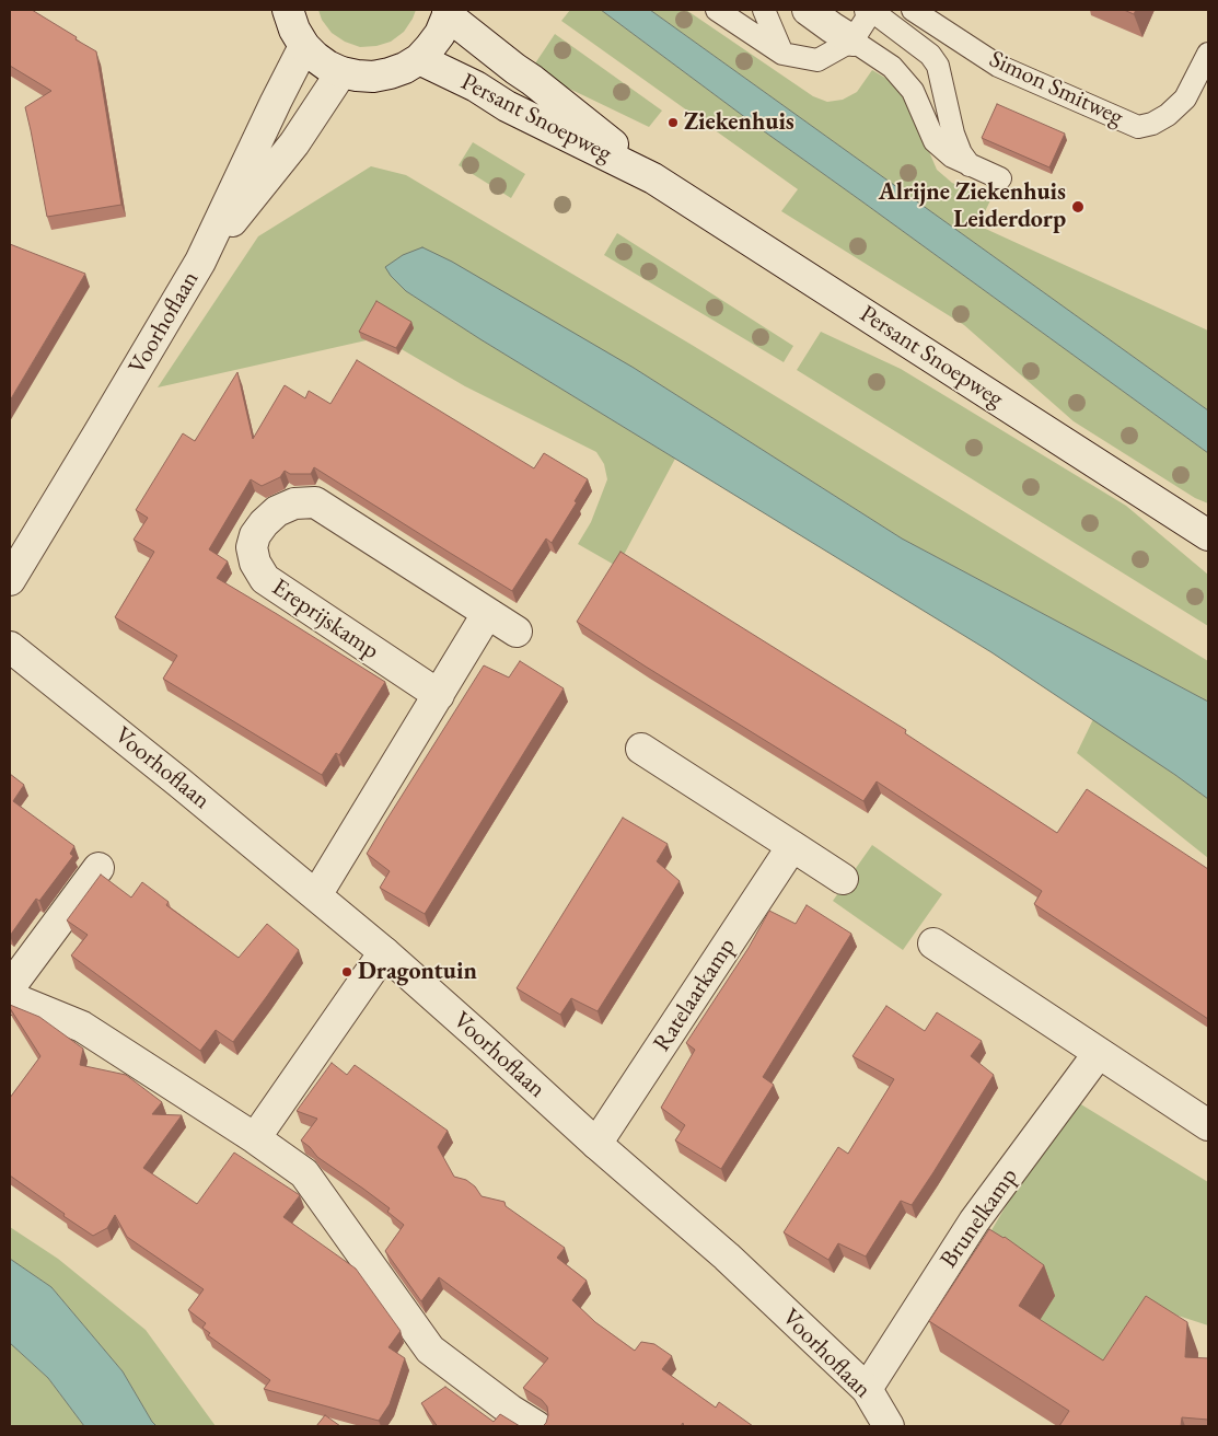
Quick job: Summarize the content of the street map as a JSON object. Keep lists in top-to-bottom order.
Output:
{
  "streets": {
    "street": [
      "Persant Snoepweg",
      "Voorhoflaan",
      "Ereprijskamp",
      "Ratelaarkamp",
      "Brunelkamp"
    ],
    "lane": ["Simon Smitweg"]
  },
  "crossings": [
    ["Voorhoflaan", "Ratelaarkamp"],
    ["Voorhoflaan", "Brunelkamp"]
  ],
  "places": ["Ziekenhuis", "Alrijne Ziekenhuis Leiderdorp", "Dragontuin"]
}
